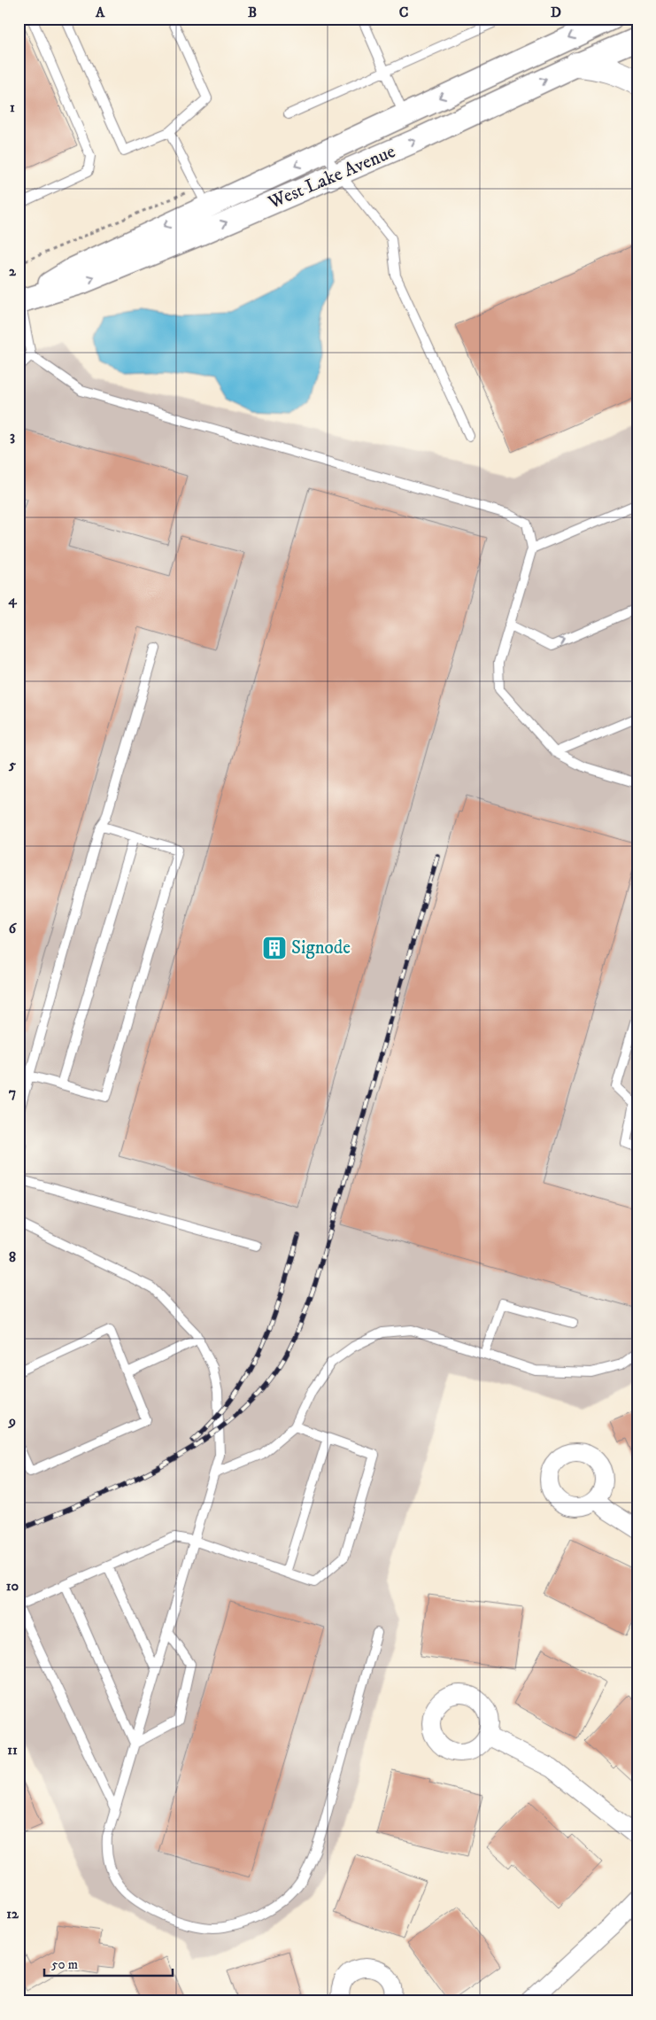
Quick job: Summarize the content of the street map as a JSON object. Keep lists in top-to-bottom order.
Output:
{
  "streets": {
    "street": ["West Lake Avenue"]
  },
  "places": {
    "building": ["Signode"]
  },
  "scale_bar": "50 m",
  "grid": {
    "columns": [
      "A",
      "B",
      "C",
      "D"
    ],
    "rows": [
      "1",
      "2",
      "3",
      "4",
      "5",
      "6",
      "7",
      "8",
      "9",
      "10",
      "11",
      "12"
    ]
  }
}
